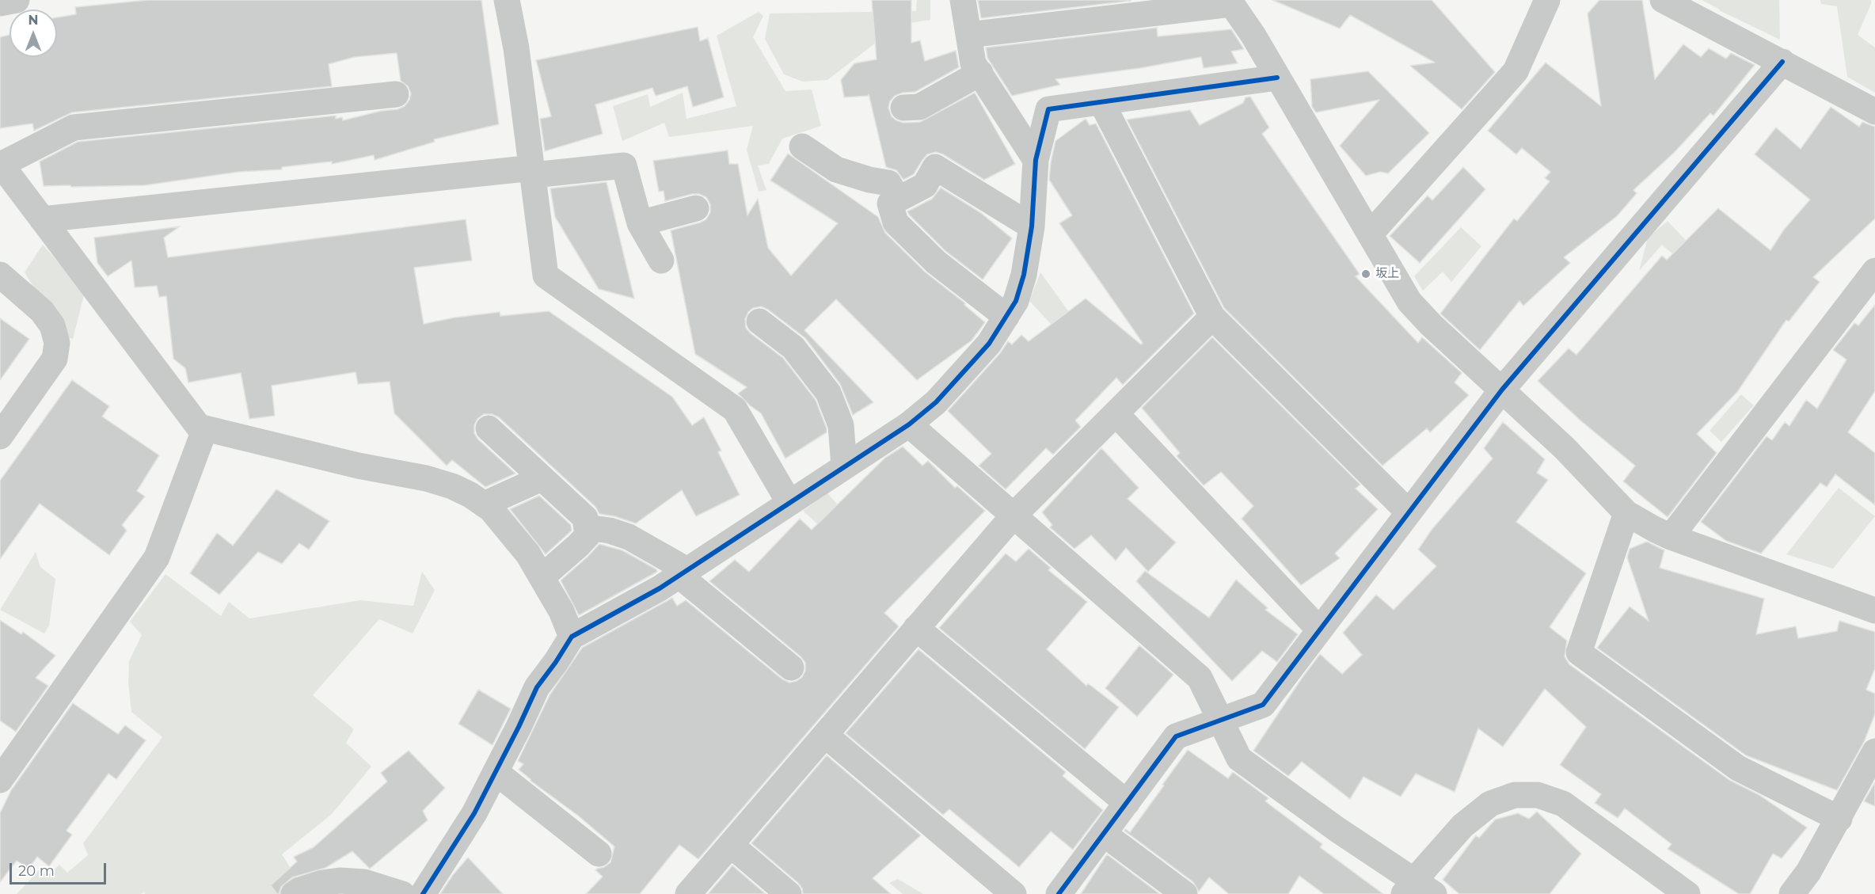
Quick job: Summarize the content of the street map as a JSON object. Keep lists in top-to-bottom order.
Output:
{
  "places": ["坂上"],
  "scale_bar": "20 m",
  "north": "top"
}
